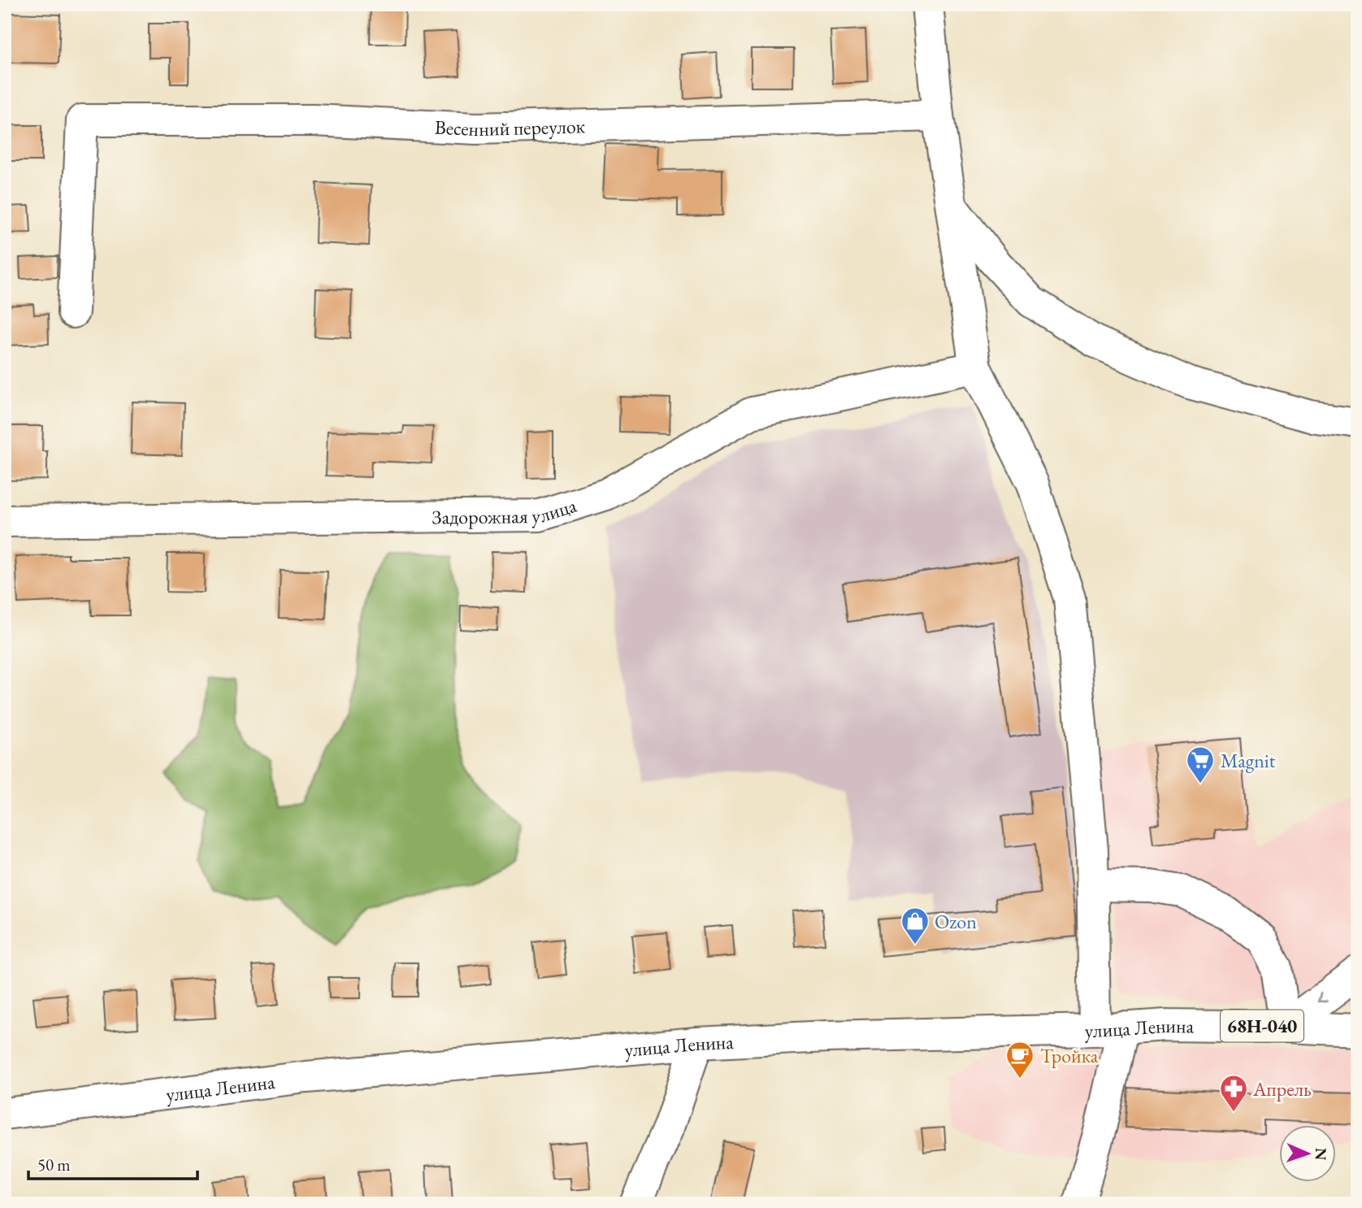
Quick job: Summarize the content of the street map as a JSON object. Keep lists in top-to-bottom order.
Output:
{
  "streets": {
    "street": [
      "Весенний переулок",
      "Задорожная улица",
      "68Н-040",
      "улица Ленина"
    ]
  },
  "places": {
    "supermarket": ["Magnit"],
    "shop": ["Ozon"],
    "cafe": ["Тройка"],
    "pharmacy": ["Апрель"]
  },
  "scale_bar": "50 m",
  "north": "right"
}
